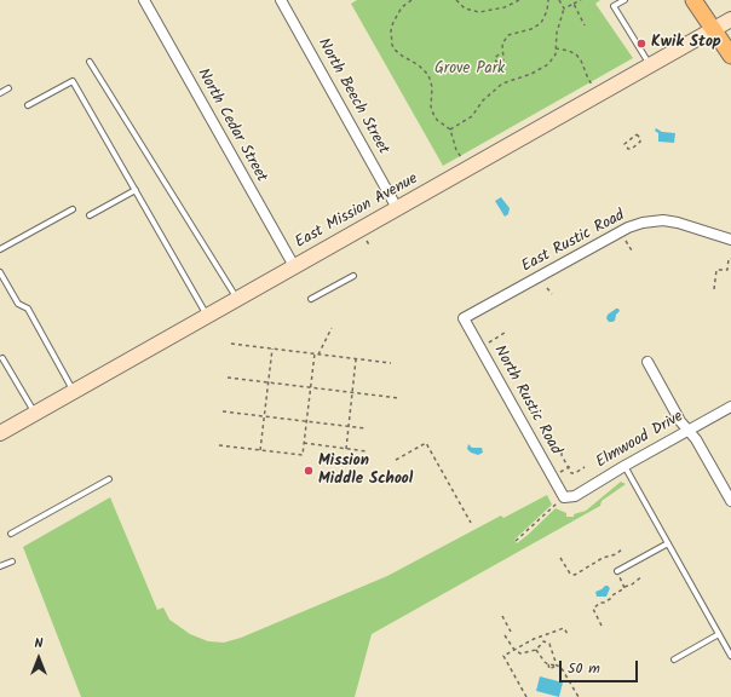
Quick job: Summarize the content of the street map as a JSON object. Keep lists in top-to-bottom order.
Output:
{
  "streets": {
    "main road": ["East Mission Avenue"],
    "street": [
      "North Beech Street",
      "North Cedar Street",
      "East Rustic Road",
      "North Rustic Road",
      "Elmwood Drive"
    ]
  },
  "crossings": [
    ["North Beech Street", "East Mission Avenue"],
    ["North Cedar Street", "East Mission Avenue"],
    ["East Rustic Road", "North Rustic Road"],
    ["North Rustic Road", "Elmwood Drive"]
  ],
  "parks": ["Grove Park"],
  "places": ["Kwik Stop", "Mission Middle School"],
  "scale_bar": "50 m",
  "north": "top"
}
